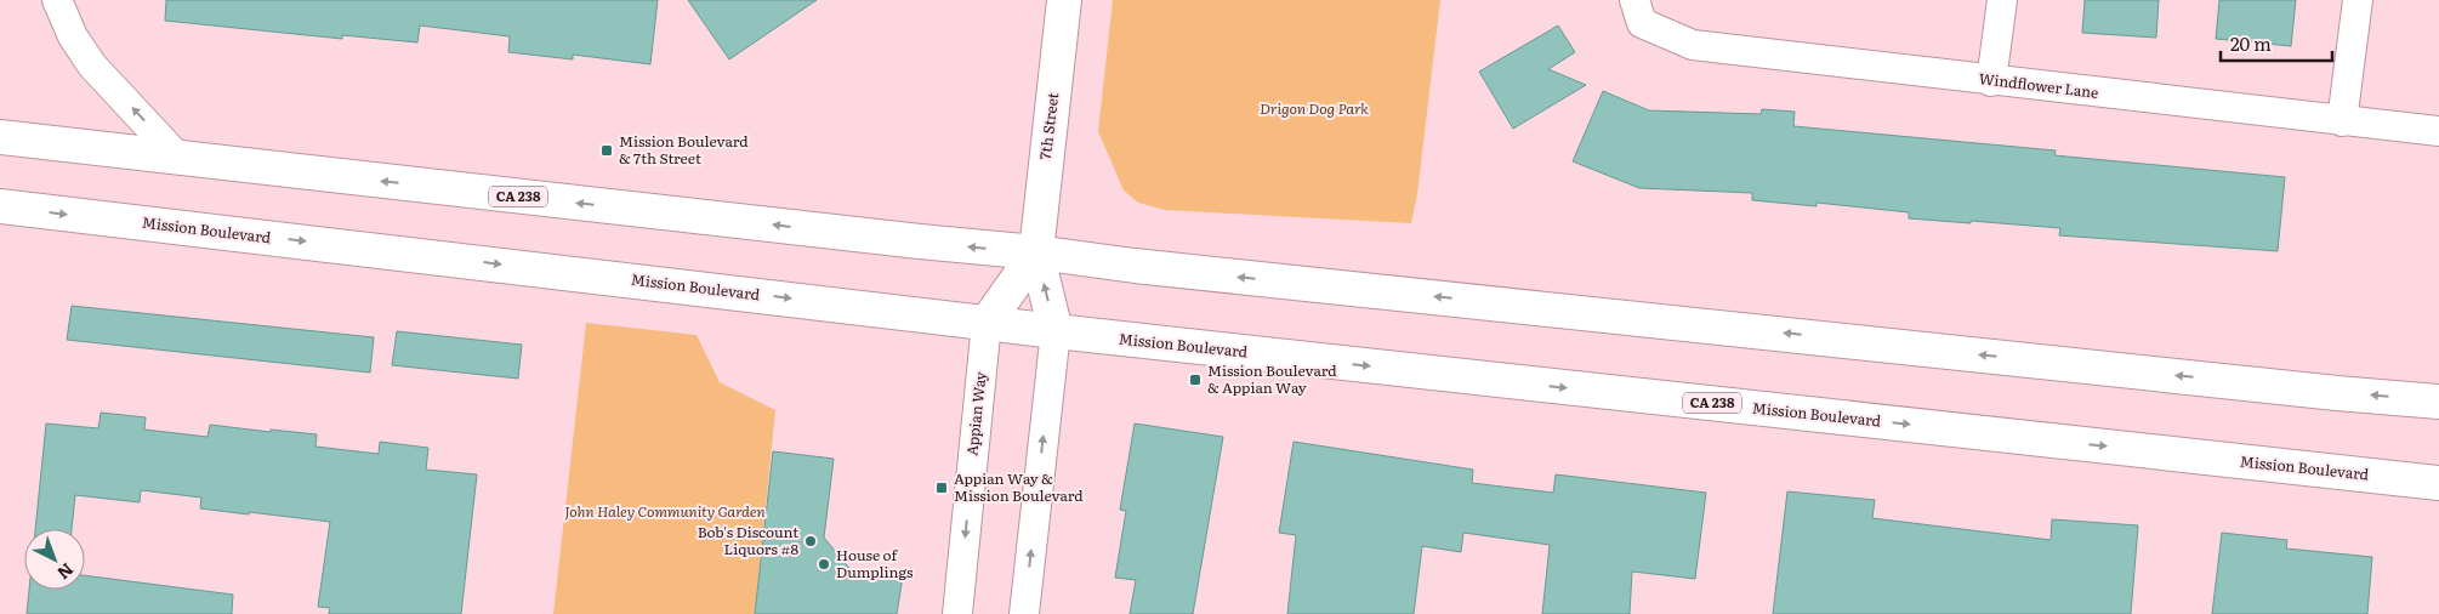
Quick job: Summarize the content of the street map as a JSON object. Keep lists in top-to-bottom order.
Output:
{
  "streets": {
    "main road": ["7th Street", "CA 238", "Mission Boulevard"],
    "street": ["Windflower Lane", "Appian Way"]
  },
  "crossings": [
    ["7th Street", "CA 238"],
    ["7th Street", "Mission Boulevard"],
    ["7th Street", "Appian Way"],
    ["Mission Boulevard", "Appian Way"]
  ],
  "parks": ["Drigon Dog Park", "John Haley Community Garden"],
  "places": {
    "transit": ["Mission Boulevard & 7th Street", "Mission Boulevard & Appian Way", "Appian Way & Mission Boulevard"],
    "other": ["Bob's Discount Liquors #8", "House of Dumplings"]
  },
  "scale_bar": "20 m",
  "north": "bottom right"
}
